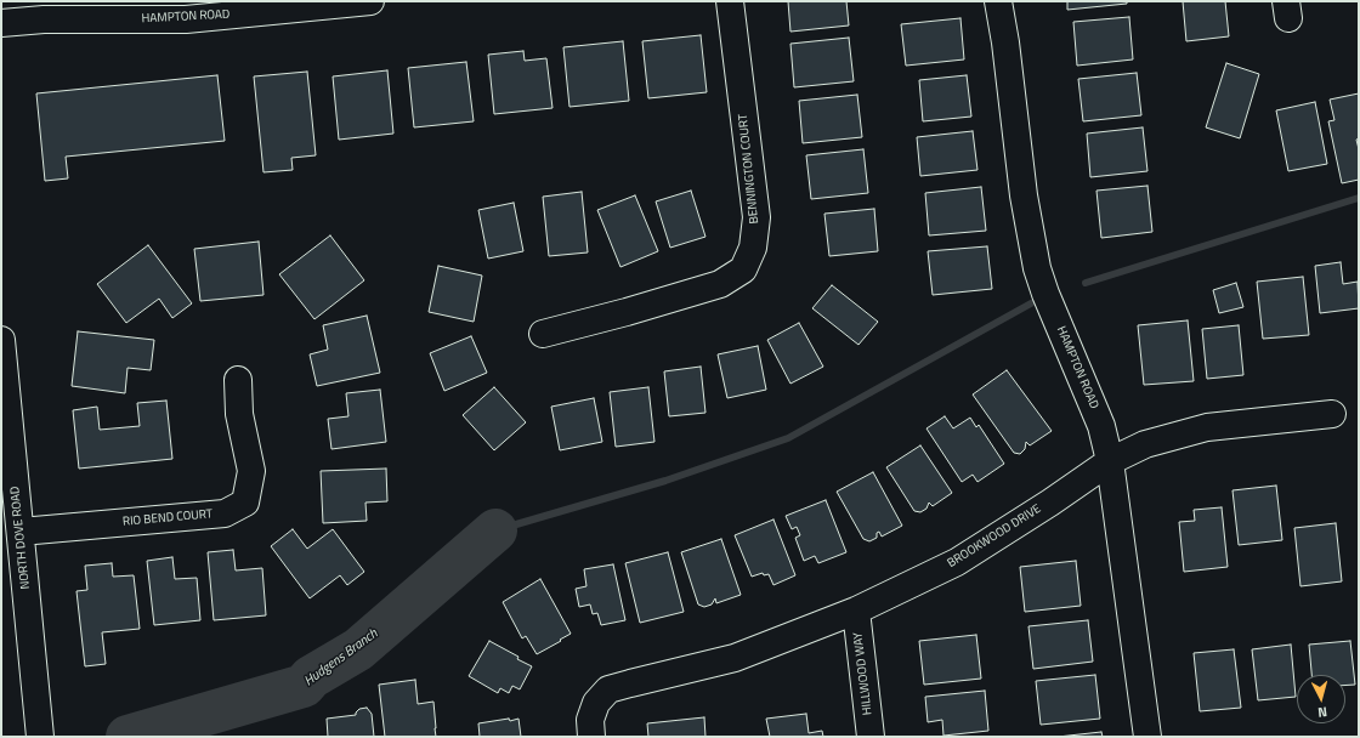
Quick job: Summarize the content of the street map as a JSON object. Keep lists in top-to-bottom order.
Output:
{
  "streets": {
    "street": [
      "HAMPTON ROAD",
      "BENNINGTON COURT",
      "RIO BEND COURT",
      "BROOKWOOD DRIVE",
      "NORTH DOVE ROAD",
      "HILLWOOD WAY"
    ]
  },
  "crossings": [
    ["HAMPTON ROAD", "BROOKWOOD DRIVE"],
    ["RIO BEND COURT", "NORTH DOVE ROAD"],
    ["BROOKWOOD DRIVE", "HILLWOOD WAY"]
  ],
  "water": ["Hudgens Branch"],
  "north": "bottom"
}
